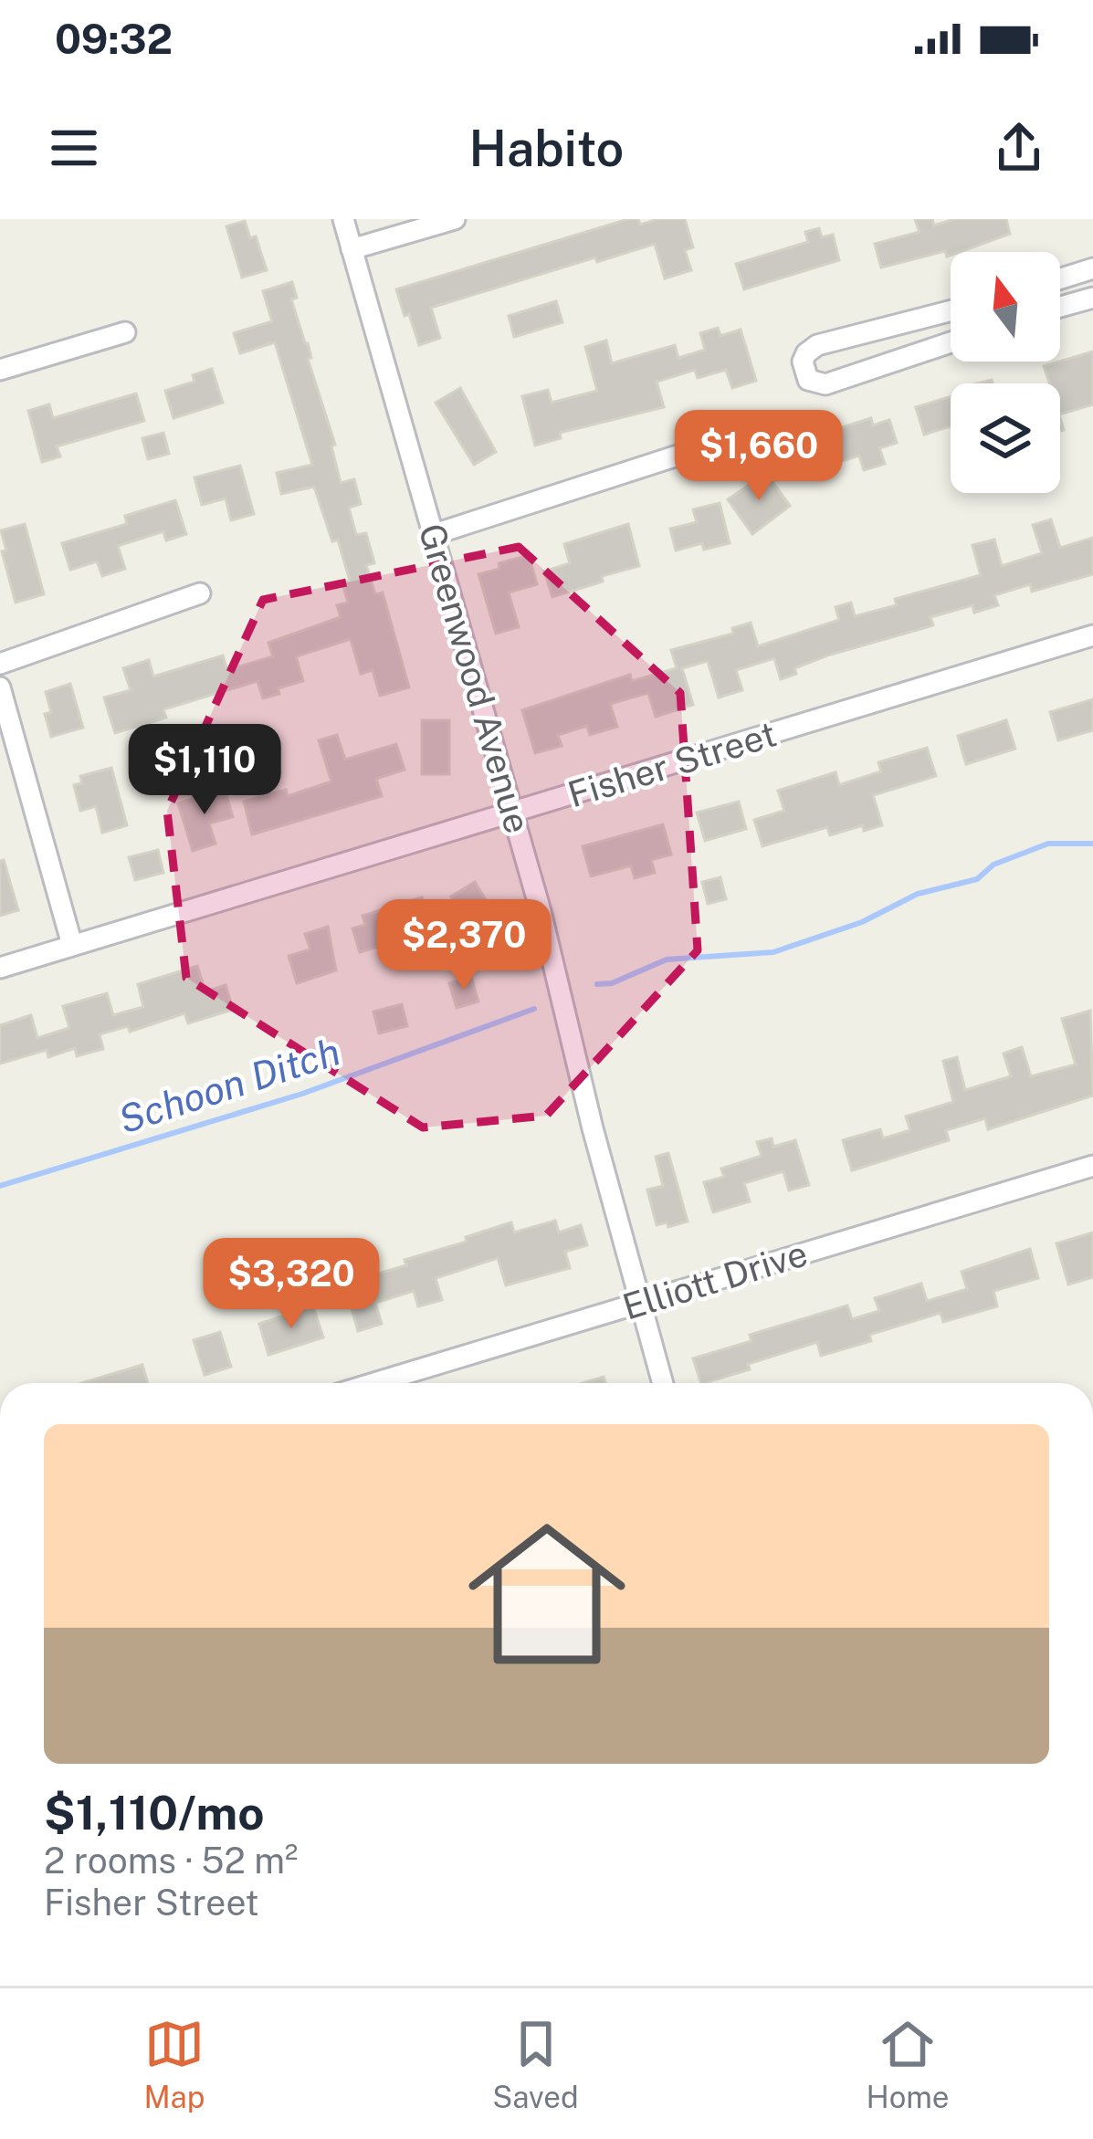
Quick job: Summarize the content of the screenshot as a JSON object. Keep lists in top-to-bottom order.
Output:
{
  "streets": {
    "street": ["Greenwood Avenue", "Fisher Street", "Elliott Drive"]
  },
  "crossings": [
    ["Greenwood Avenue", "Fisher Street"],
    ["Greenwood Avenue", "Elliott Drive"]
  ],
  "water": ["Schoon Ditch"],
  "north": "top",
  "page": {
    "status": "09:32",
    "header": "Habito",
    "price": [
      "$1,660",
      "$1,110",
      "$2,370",
      "$3,320"
    ],
    "list": [
      {
        "name": "$1,110/mo",
        "note": "2 rooms · 52 m² · Fisher Street"
      }
    ],
    "tabs": ["Map", "Saved", "Home"]
  }
}
